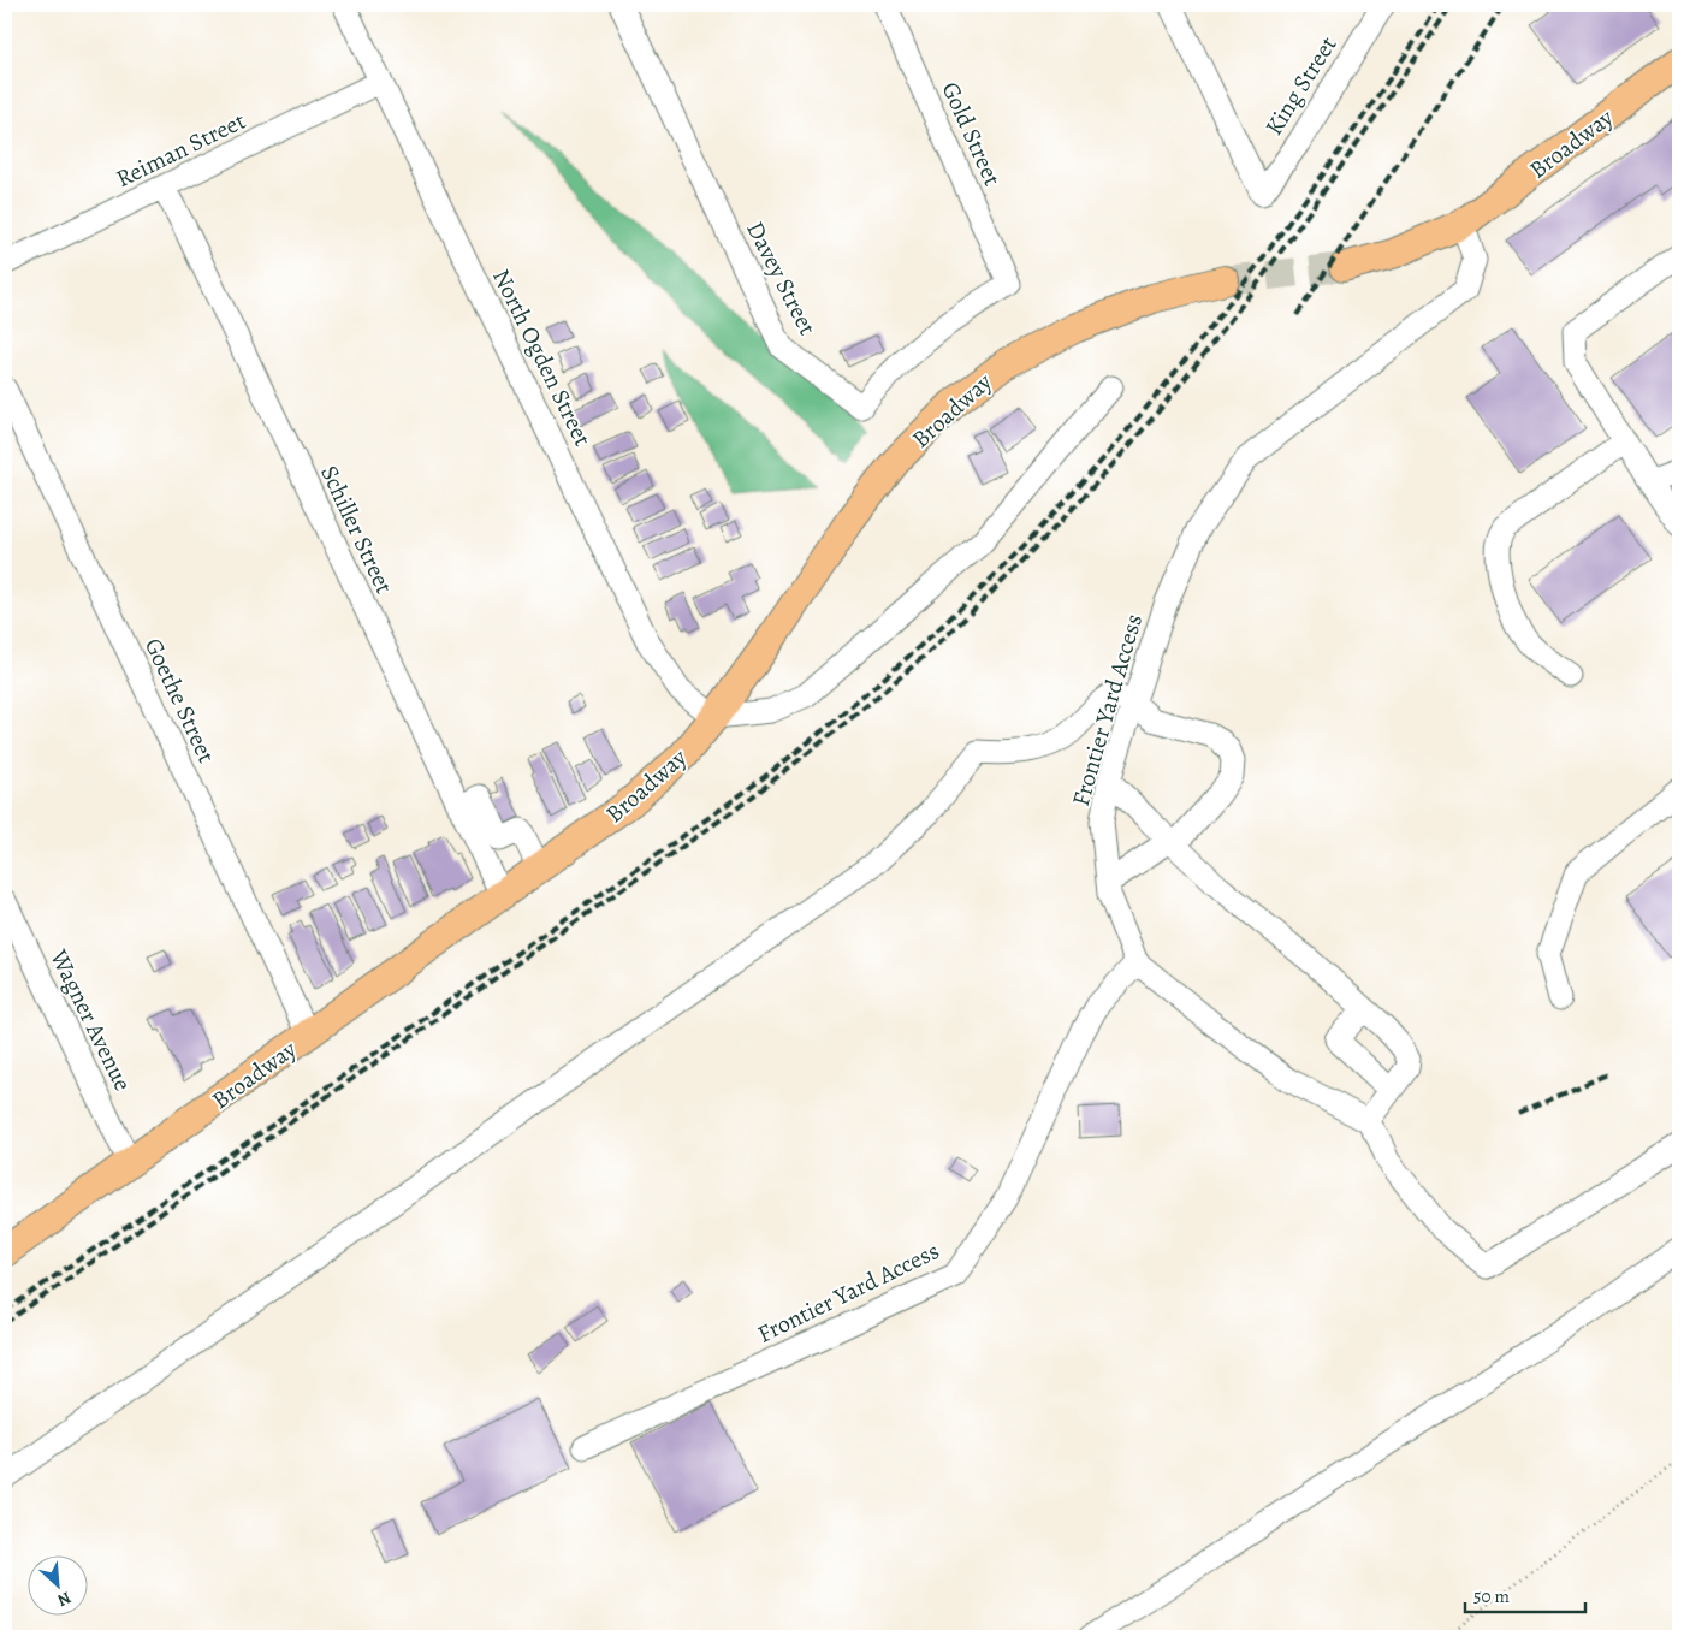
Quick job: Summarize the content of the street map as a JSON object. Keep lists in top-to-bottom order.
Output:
{
  "streets": {
    "main road": ["Broadway"],
    "street": [
      "King Street",
      "Gold Street",
      "Reiman Street",
      "Davey Street",
      "North Ogden Street",
      "Schiller Street",
      "Goethe Street",
      "Frontier Yard Access",
      "Wagner Avenue"
    ]
  },
  "crossings": [
    ["Gold Street", "Davey Street"],
    ["Broadway", "North Ogden Street"],
    ["Broadway", "Schiller Street"],
    ["Broadway", "Goethe Street"],
    ["Broadway", "Frontier Yard Access"],
    ["Broadway", "Wagner Avenue"],
    ["Reiman Street", "North Ogden Street"],
    ["Reiman Street", "Schiller Street"]
  ],
  "scale_bar": "50 m",
  "north": "bottom right"
}
